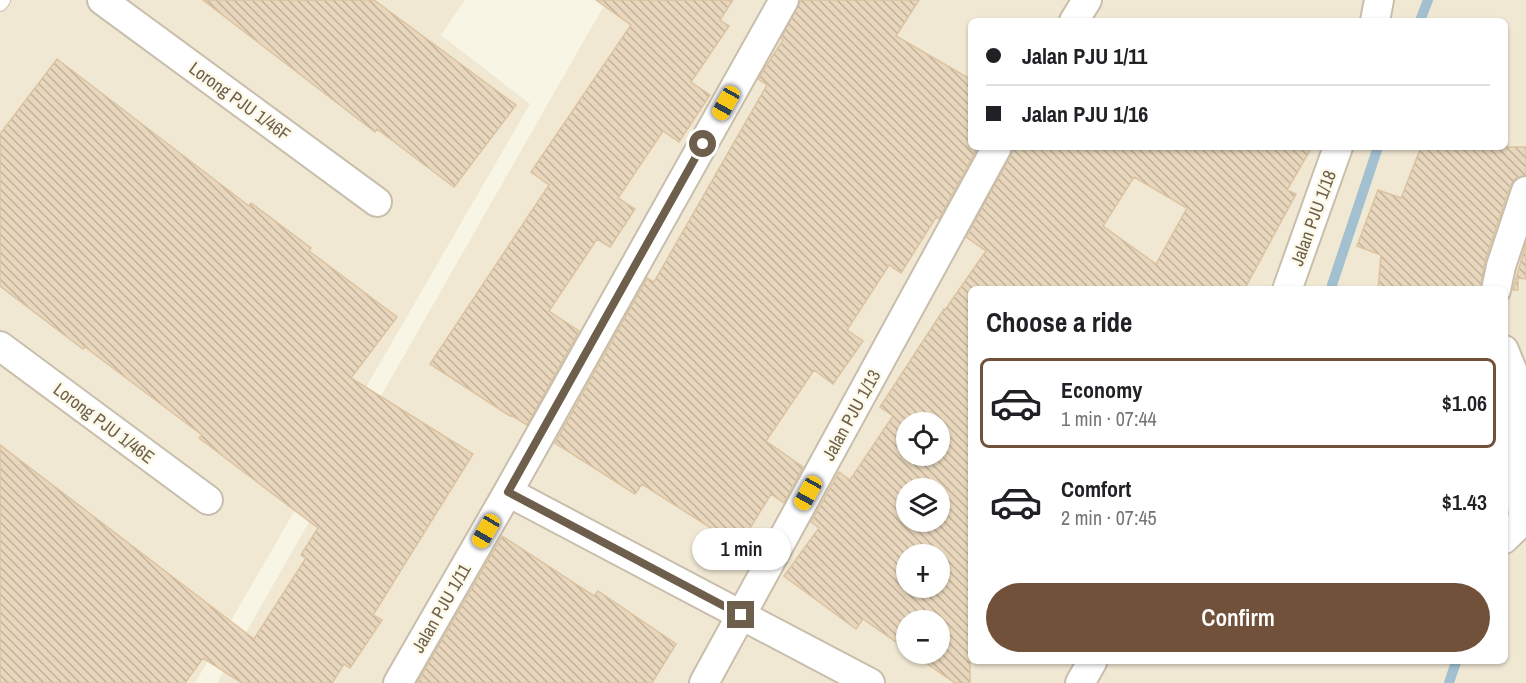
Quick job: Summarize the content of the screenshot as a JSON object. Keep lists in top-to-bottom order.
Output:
{
  "streets": {
    "street": [
      "Lorong PJU 1/46F",
      "Jalan PJU 1/18",
      "Jalan PJU 1/13",
      "Lorong PJU 1/46E",
      "Jalan PJU 1/11"
    ]
  },
  "page": {
    "banner": ["Jalan PJU 1/11", "Jalan PJU 1/16"],
    "heading": "Choose a ride",
    "list": [
      {
        "name": "Economy",
        "note": "1 min · 07:44",
        "value": "$1.06"
      },
      {
        "name": "Comfort",
        "note": "2 min · 07:45",
        "value": "$1.43"
      }
    ],
    "map_buttons": ["+", "−"],
    "bubble": "1 min",
    "buttons": "Confirm"
  }
}
